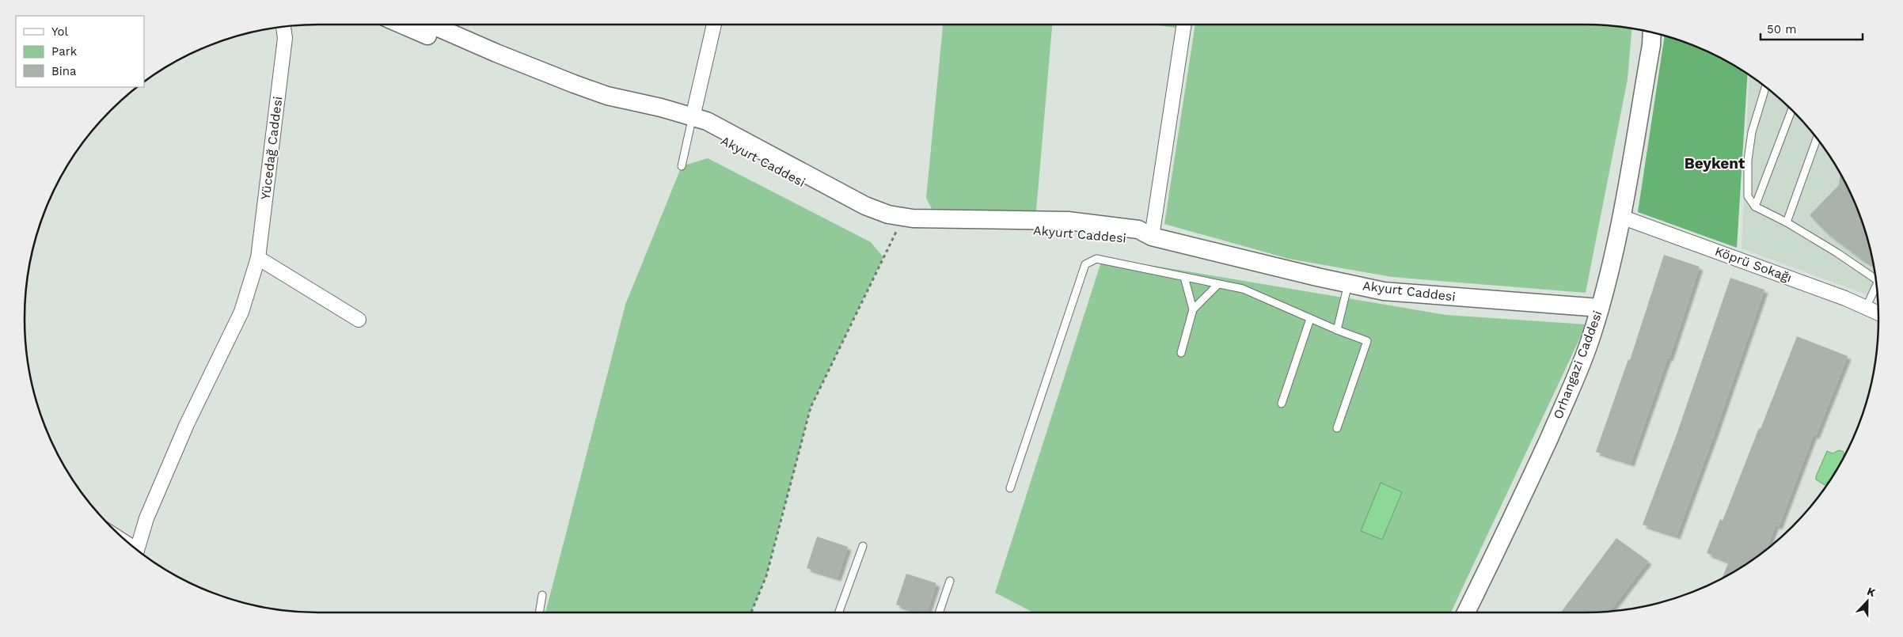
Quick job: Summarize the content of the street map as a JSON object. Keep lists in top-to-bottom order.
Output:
{
  "streets": {
    "street": [
      "Yücedağ Caddesi",
      "Akyurt Caddesi",
      "Köprü Sokağı",
      "Orhangazi Caddesi"
    ]
  },
  "crossings": [
    ["Akyurt Caddesi", "Orhangazi Caddesi"],
    ["Köprü Sokağı", "Orhangazi Caddesi"]
  ],
  "districts": ["Beykent"],
  "legend": ["Yol", "Park", "Bina"],
  "scale_bar": "50 m",
  "north": "top"
}
